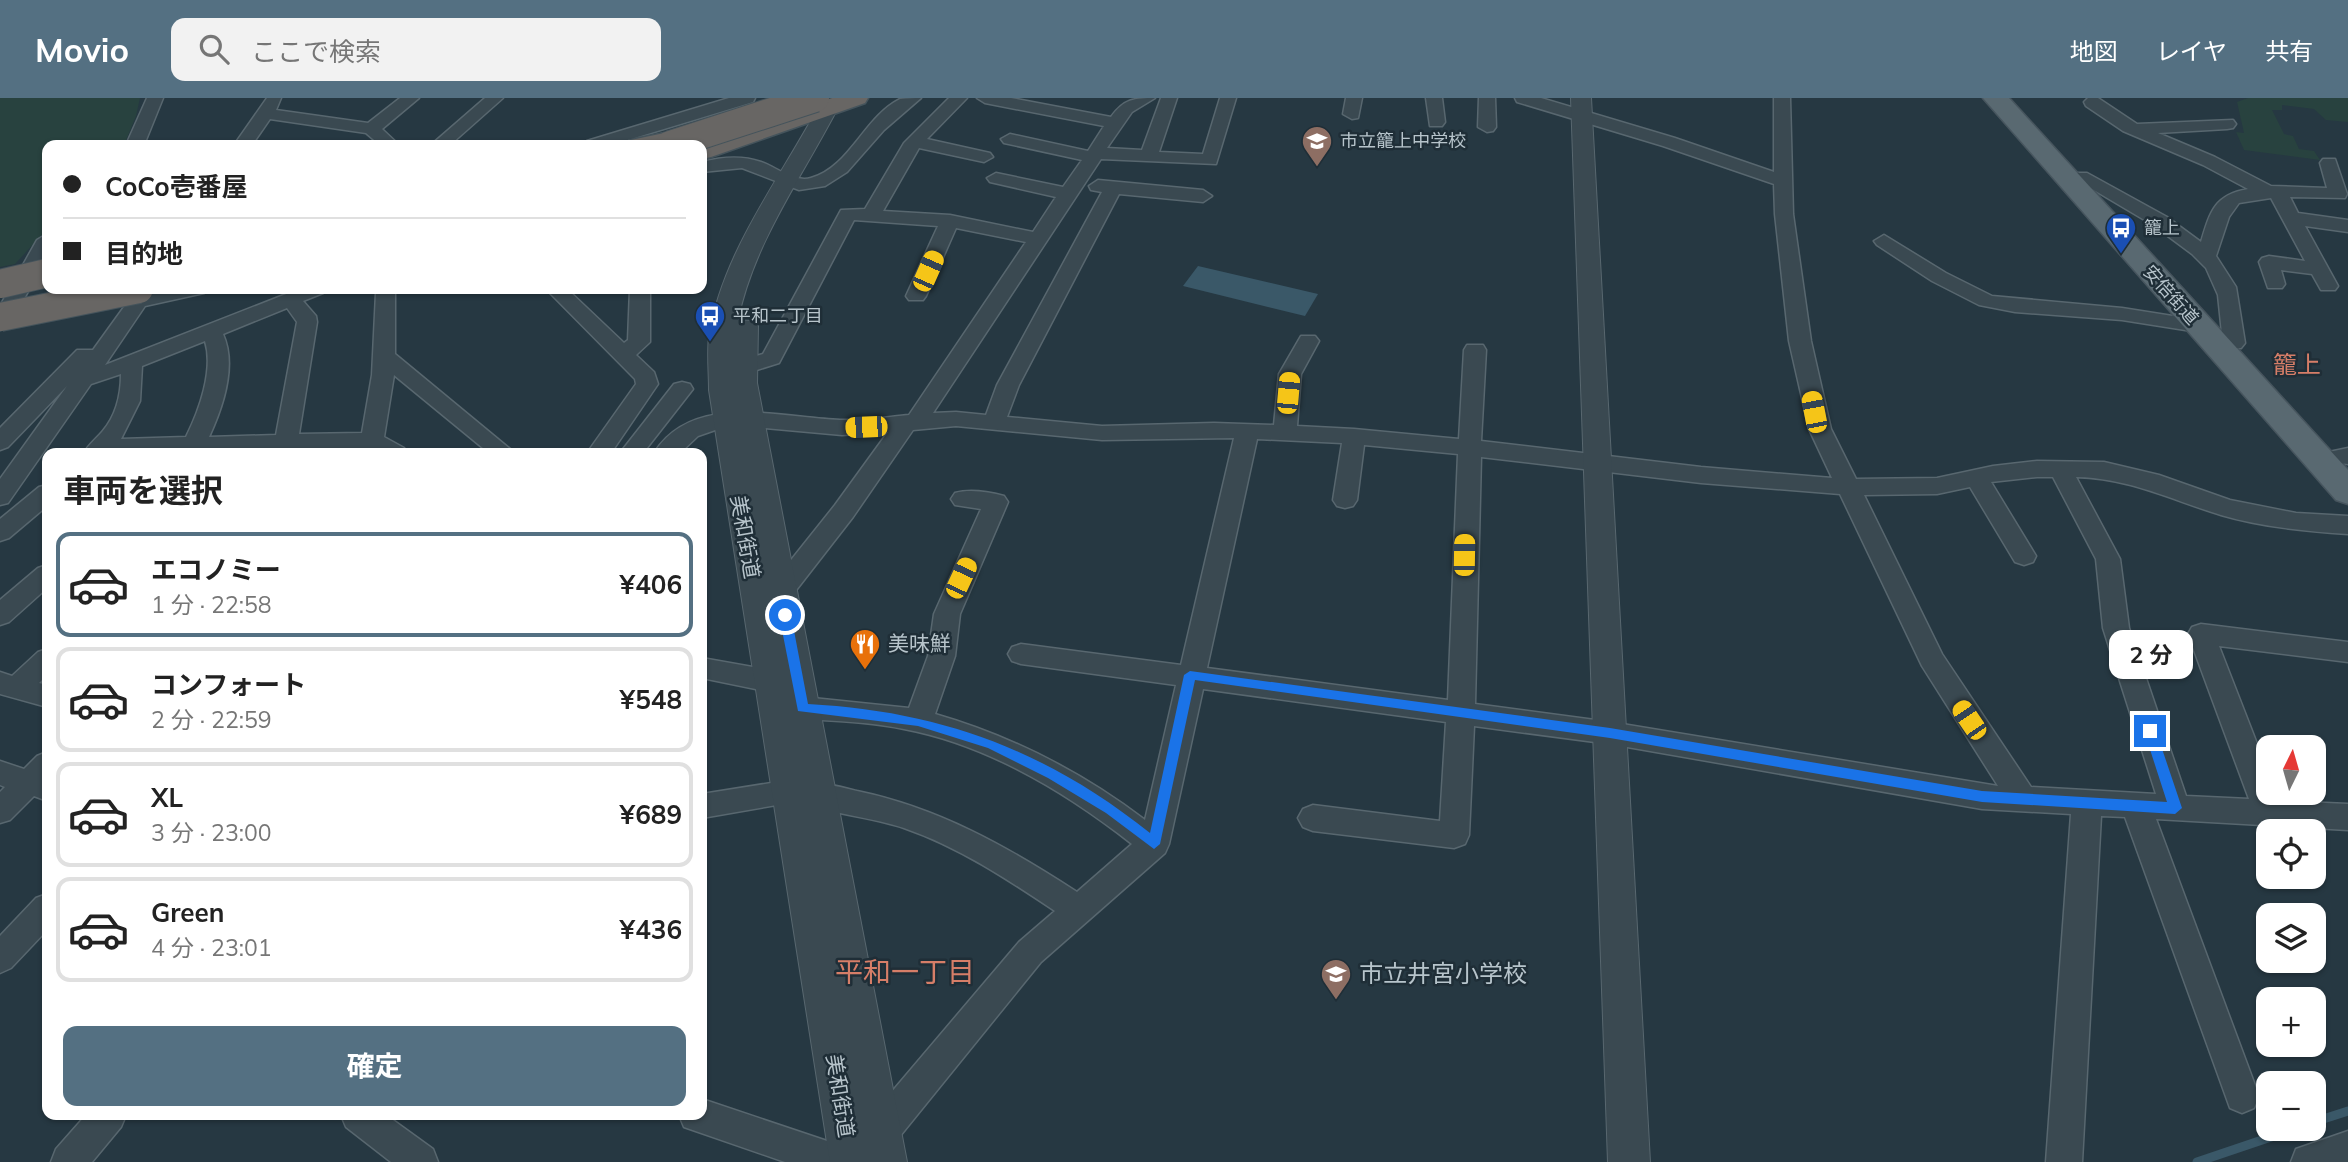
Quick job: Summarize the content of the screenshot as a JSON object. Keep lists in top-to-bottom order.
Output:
{
  "streets": {
    "main road": ["安倍街道"],
    "street": ["美和街道"]
  },
  "districts": ["籠上", "平和一丁目"],
  "places": {
    "school or university": ["市立籠上中学校", "市立井宮小学校"],
    "bus stop": ["籠上", "平和二丁目"],
    "restaurant": ["美味鮮"]
  },
  "north": "top",
  "page": {
    "header": "Movio",
    "search": "ここで検索",
    "nav": ["地図", "レイヤ", "共有"],
    "banner": ["CoCo壱番屋", "目的地"],
    "heading": "車両を選択",
    "list": [
      {
        "name": "エコノミー",
        "note": "1 分 · 22:58",
        "value": "¥406"
      },
      {
        "name": "コンフォート",
        "note": "2 分 · 22:59",
        "value": "¥548"
      },
      {
        "name": "XL",
        "note": "3 分 · 23:00",
        "value": "¥689"
      },
      {
        "name": "Green",
        "note": "4 分 · 23:01",
        "value": "¥436"
      }
    ],
    "bubble": "2 分",
    "map_buttons": ["+", "−"],
    "buttons": "確定"
  }
}
